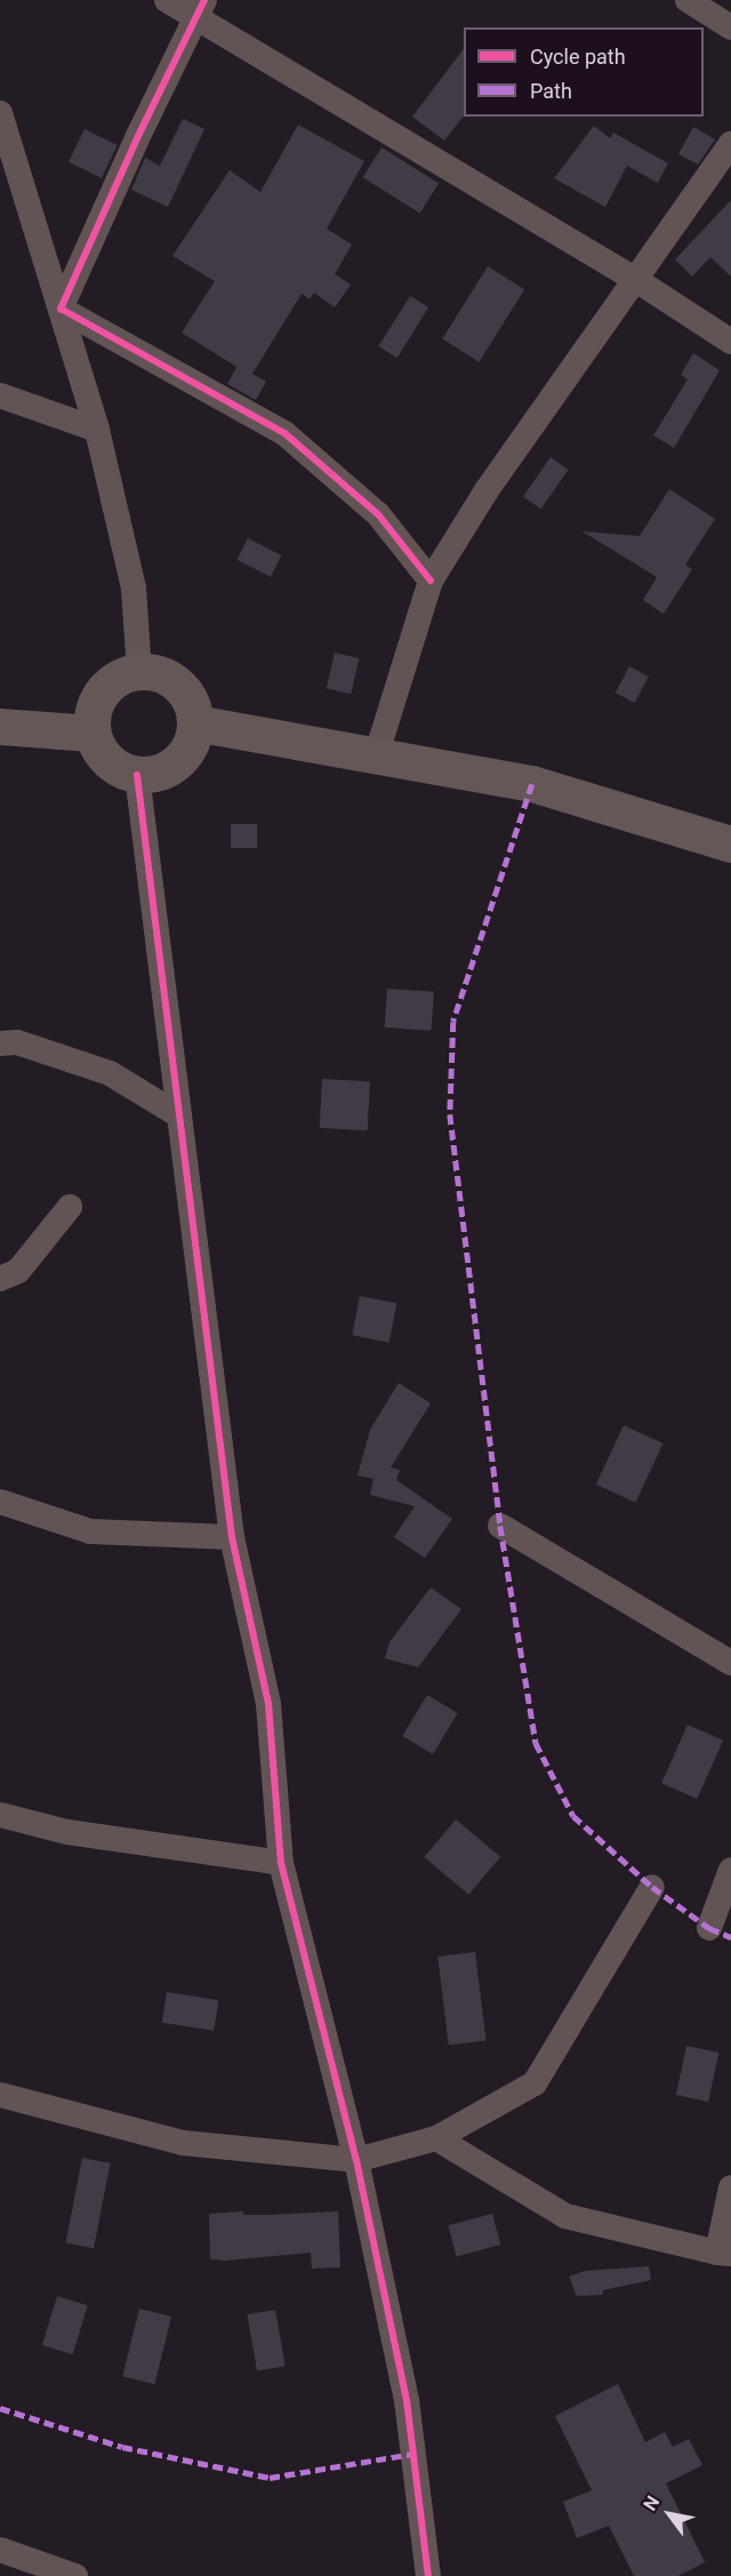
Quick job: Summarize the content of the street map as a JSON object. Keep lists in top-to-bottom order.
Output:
{
  "legend": ["Cycle path", "Path"],
  "north": "top left"
}
